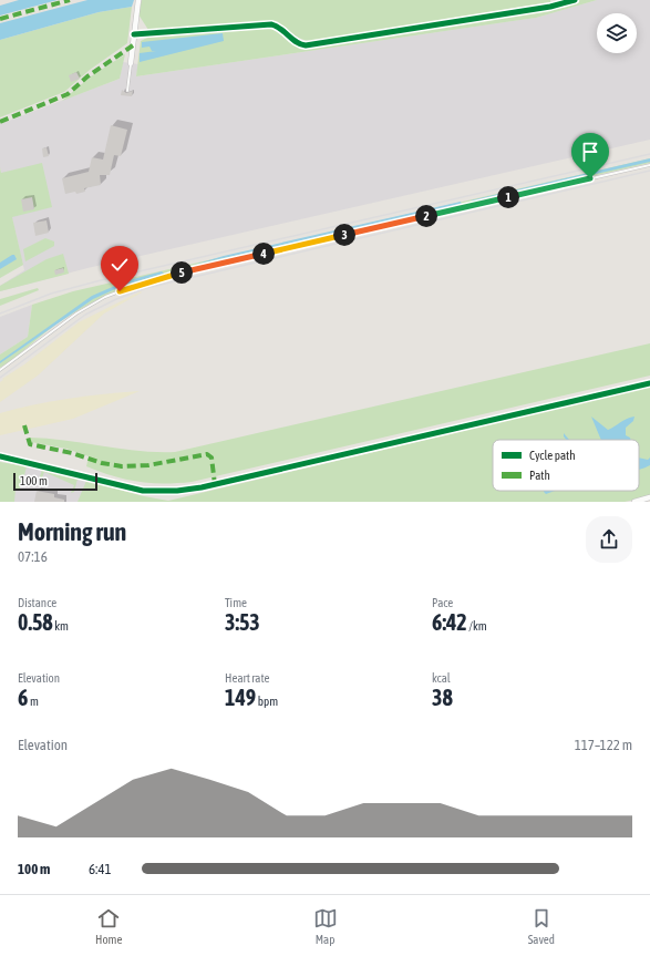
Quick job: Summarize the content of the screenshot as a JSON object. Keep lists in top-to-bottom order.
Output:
{
  "legend": ["Cycle path", "Path"],
  "scale_bar": "100 m",
  "page": {
    "pins": [
      "1",
      "2",
      "3",
      "4",
      "5"
    ],
    "scale": "100 m",
    "heading": ["Morning run", "07:16"],
    "stats": [
      ["Distance", "0.58 km"],
      ["Time", "3:53"],
      ["Pace", "6:42 /km"],
      ["Elevation", "6 m"],
      ["Heart rate", "149 bpm"],
      ["kcal", "38"]
    ],
    "chart": ["Elevation", "117–122 m"],
    "list": [
      {
        "name": "100 m",
        "note": "6:41"
      }
    ],
    "tabs": ["Home", "Map", "Saved"]
  }
}
